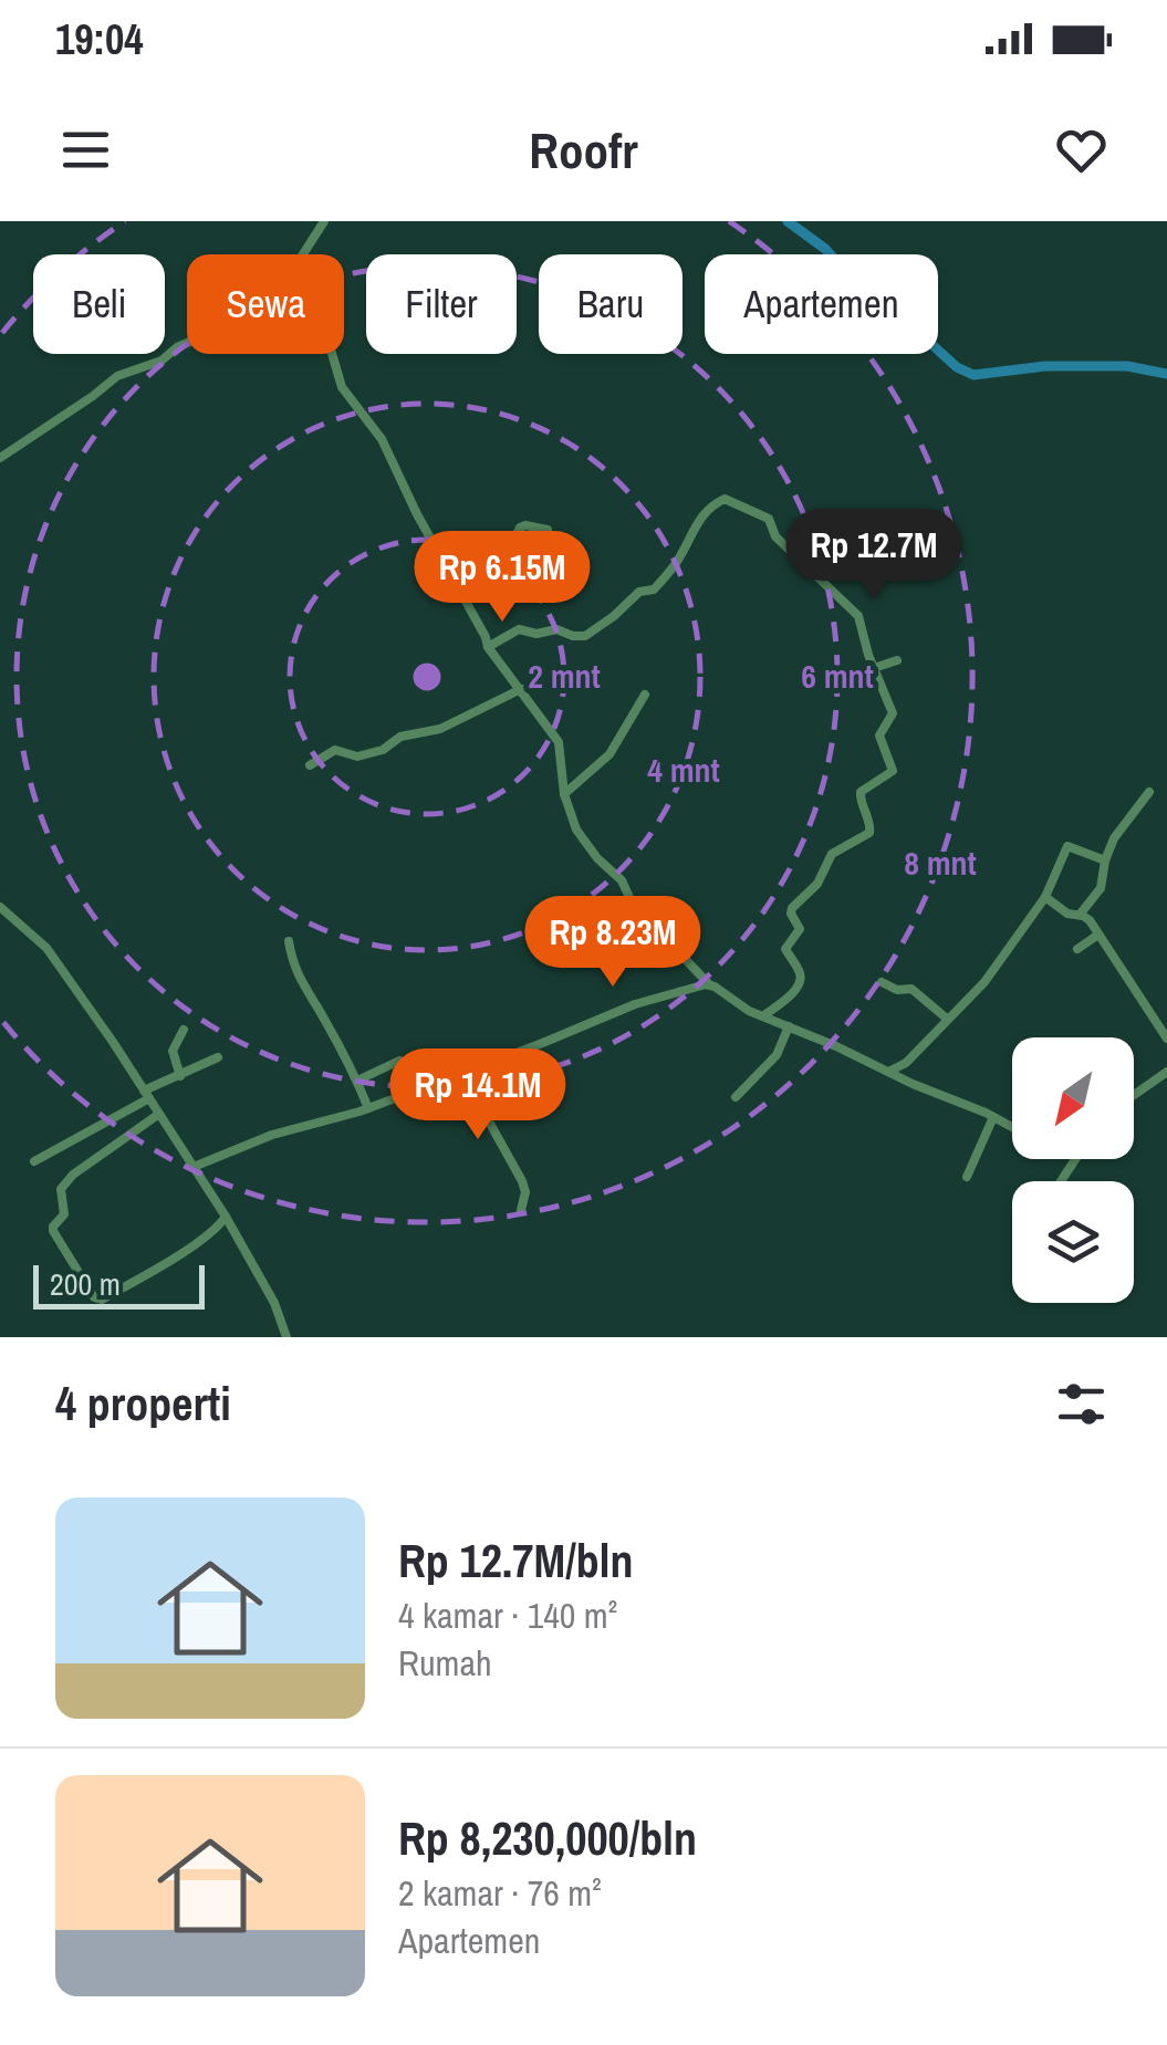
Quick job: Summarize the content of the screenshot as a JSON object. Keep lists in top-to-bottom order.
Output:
{
  "scale_bar": "200 m",
  "north": "bottom left",
  "page": {
    "status": "19:04",
    "header": "Roofr",
    "chip": [
      "Beli",
      "Sewa",
      "Filter",
      "Baru",
      "Apartemen"
    ],
    "price": [
      "Rp 12.7M",
      "Rp 6.15M",
      "Rp 8.23M",
      "Rp 14.1M"
    ],
    "scale": "200 m",
    "heading": "4 properti",
    "list": [
      {
        "name": "Rp 12.7M/bln",
        "note": "4 kamar · 140 m² · Rumah"
      },
      {
        "name": "Rp 8,230,000/bln",
        "note": "2 kamar · 76 m² · Apartemen"
      }
    ]
  },
  "rings": [
    "2 mnt",
    "6 mnt",
    "4 mnt",
    "8 mnt"
  ]
}
